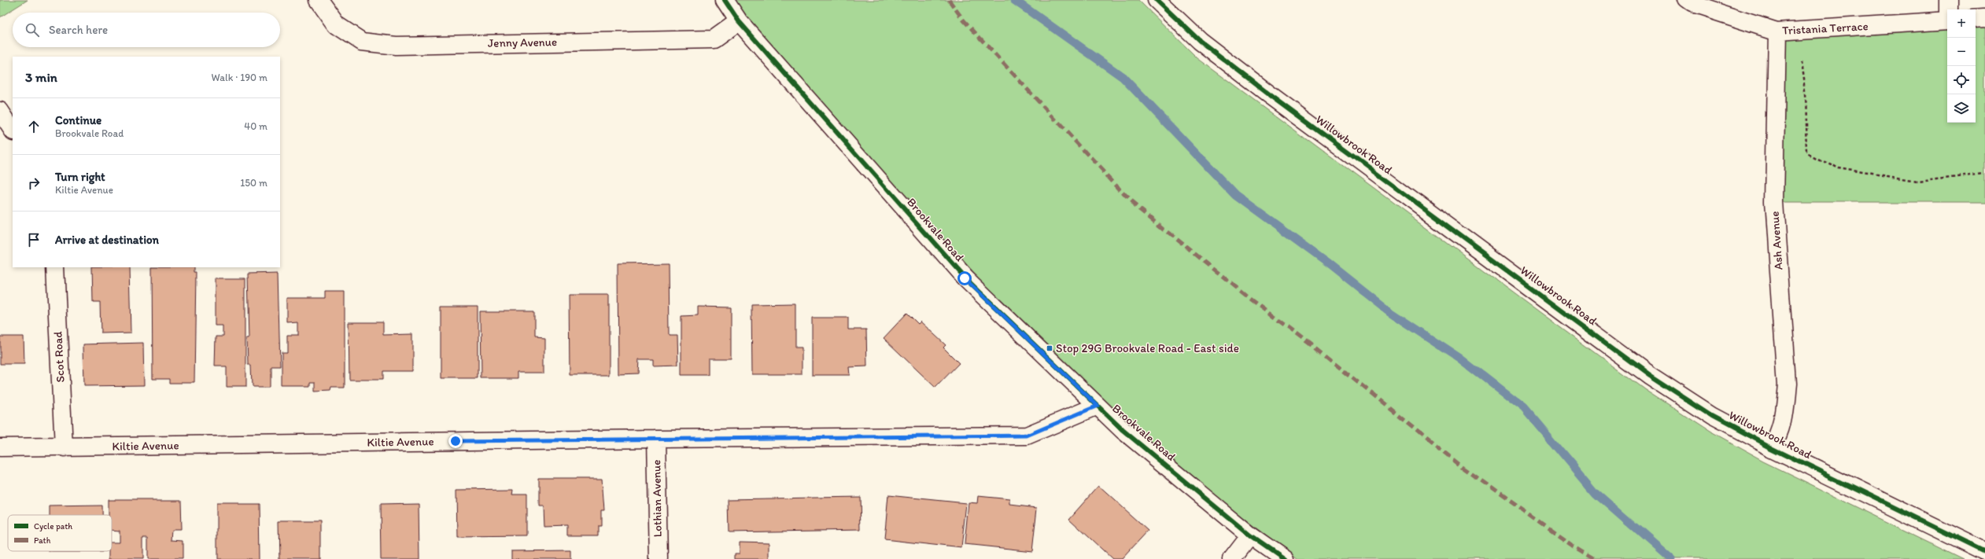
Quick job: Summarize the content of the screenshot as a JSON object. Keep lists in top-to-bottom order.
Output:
{
  "streets": {
    "street": [
      "Tristania Terrace",
      "Jenny Avenue",
      "Willowbrook Road",
      "Brookvale Road",
      "Ash Avenue",
      "Scot Road",
      "Kiltie Avenue",
      "Lothian Avenue"
    ]
  },
  "crossings": [
    ["Tristania Terrace", "Ash Avenue"],
    ["Jenny Avenue", "Brookvale Road"],
    ["Willowbrook Road", "Ash Avenue"],
    ["Brookvale Road", "Kiltie Avenue"],
    ["Scot Road", "Kiltie Avenue"],
    ["Kiltie Avenue", "Lothian Avenue"]
  ],
  "places": {
    "transit": ["Stop 29G Brookvale Road - East side"]
  },
  "legend": ["Cycle path", "Path"],
  "page": {
    "map_buttons": ["+", "−"],
    "search": "Search here",
    "heading": ["3 min", "Walk · 190 m"],
    "list": [
      ["Continue", "Brookvale Road", "40 m"],
      ["Turn right", "Kiltie Avenue", "150 m"],
      "Arrive at destination"
    ]
  }
}
